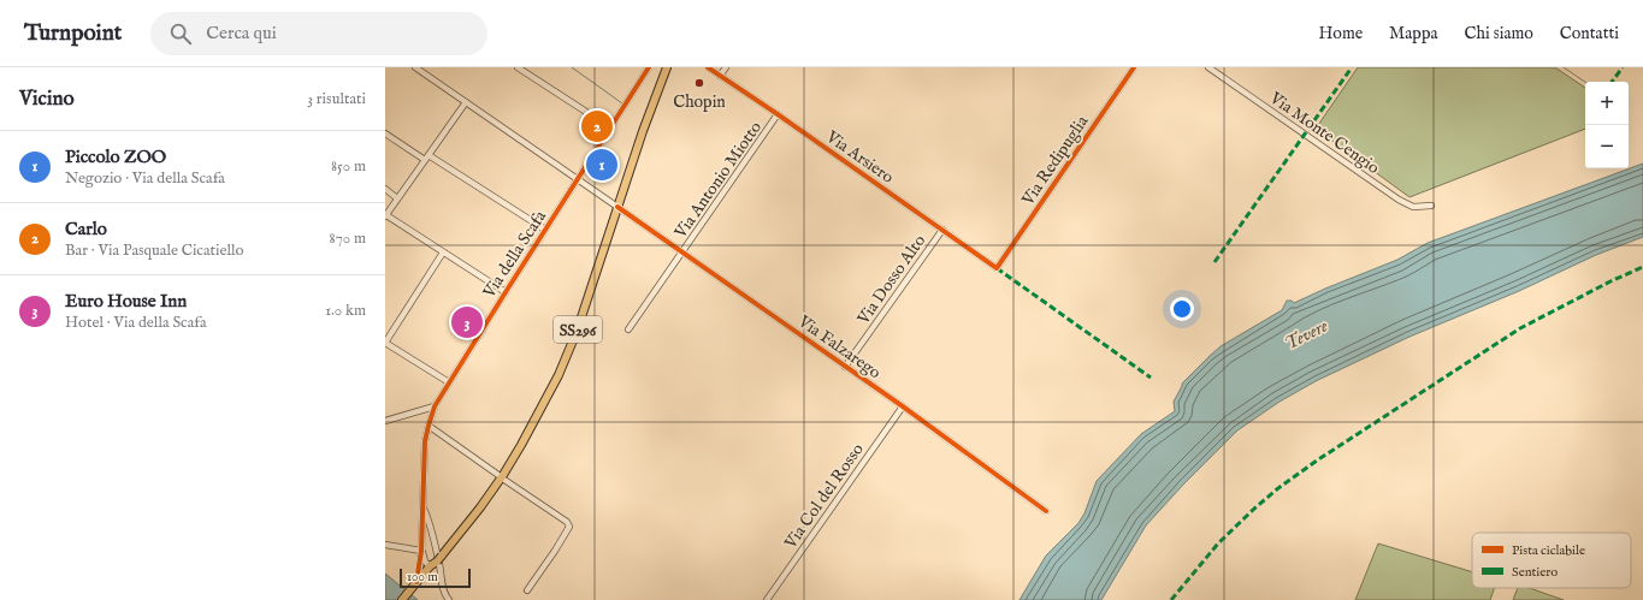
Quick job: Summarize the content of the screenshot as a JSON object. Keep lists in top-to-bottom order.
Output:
{
  "streets": {
    "main road": ["SS296"],
    "street": [
      "Via Monte Cengio",
      "Via Arsiero",
      "Via Redipuglia",
      "Via Antonio Miotto",
      "Via della Scafa",
      "Via Dosso Alto",
      "Via Falzarego",
      "Via Col del Rosso"
    ]
  },
  "crossings": [
    ["Via Arsiero", "Via Redipuglia"],
    ["Via Arsiero", "Via Antonio Miotto"],
    ["Via Arsiero", "Via Dosso Alto"],
    ["Via Antonio Miotto", "Via Falzarego"],
    ["Via della Scafa", "SS296"],
    ["Via della Scafa", "Via Falzarego"],
    ["Via Dosso Alto", "Via Falzarego"],
    ["SS296", "Via Falzarego"],
    ["Via Falzarego", "Via Col del Rosso"]
  ],
  "water": ["Tevere"],
  "places": ["Chopin"],
  "legend": ["Pista ciclabile", "Sentiero"],
  "scale_bar": "100 m",
  "page": {
    "header": "Turnpoint",
    "search": "Cerca qui",
    "nav": [
      "Home",
      "Mappa",
      "Chi siamo",
      "Contatti"
    ],
    "heading": ["Vicino", "3 risultati"],
    "map_buttons": ["+", "−"],
    "pins": ["2", "1", "3"],
    "list": [
      {
        "mark": "1",
        "name": "Piccolo ZOO",
        "note": "Negozio · Via della Scafa",
        "value": "850 m"
      },
      {
        "mark": "2",
        "name": "Carlo",
        "note": "Bar · Via Pasquale Cicatiello",
        "value": "870 m"
      },
      {
        "mark": "3",
        "name": "Euro House Inn",
        "note": "Hotel · Via della Scafa",
        "value": "1.0 km"
      }
    ],
    "scale": "100 m"
  }
}
